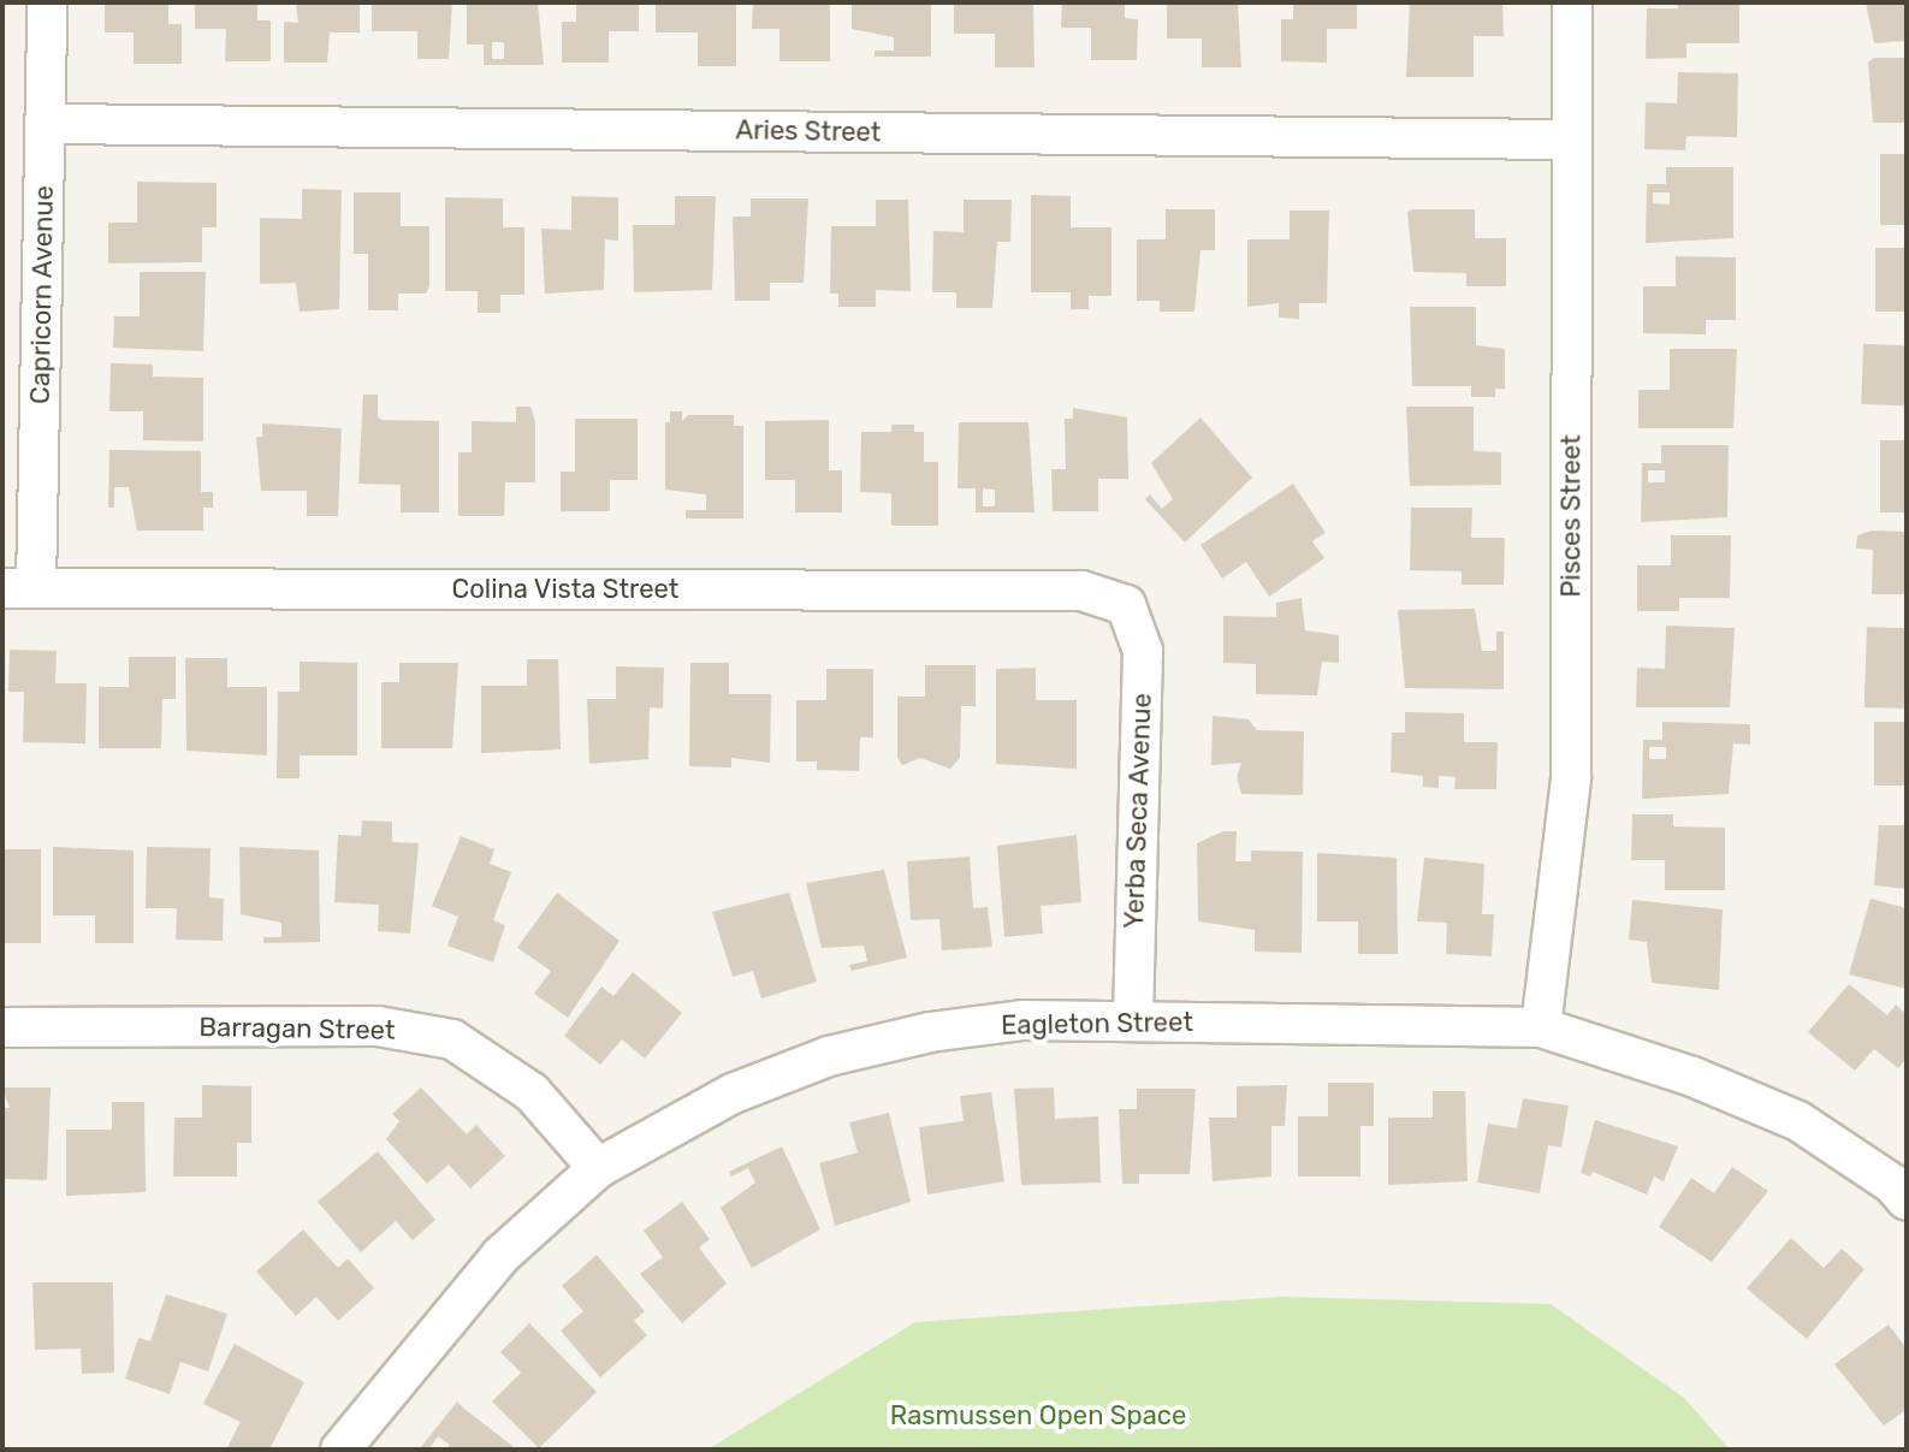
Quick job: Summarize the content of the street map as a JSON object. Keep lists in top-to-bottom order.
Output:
{
  "streets": {
    "street": [
      "Aries Street",
      "Capricorn Avenue",
      "Pisces Street",
      "Colina Vista Street",
      "Yerba Seca Avenue",
      "Eagleton Street",
      "Barragan Street"
    ]
  },
  "crossings": [
    ["Aries Street", "Capricorn Avenue"],
    ["Aries Street", "Pisces Street"],
    ["Capricorn Avenue", "Colina Vista Street"],
    ["Pisces Street", "Eagleton Street"],
    ["Colina Vista Street", "Yerba Seca Avenue"],
    ["Yerba Seca Avenue", "Eagleton Street"],
    ["Eagleton Street", "Barragan Street"]
  ],
  "parks": ["Rasmussen Open Space"]
}
